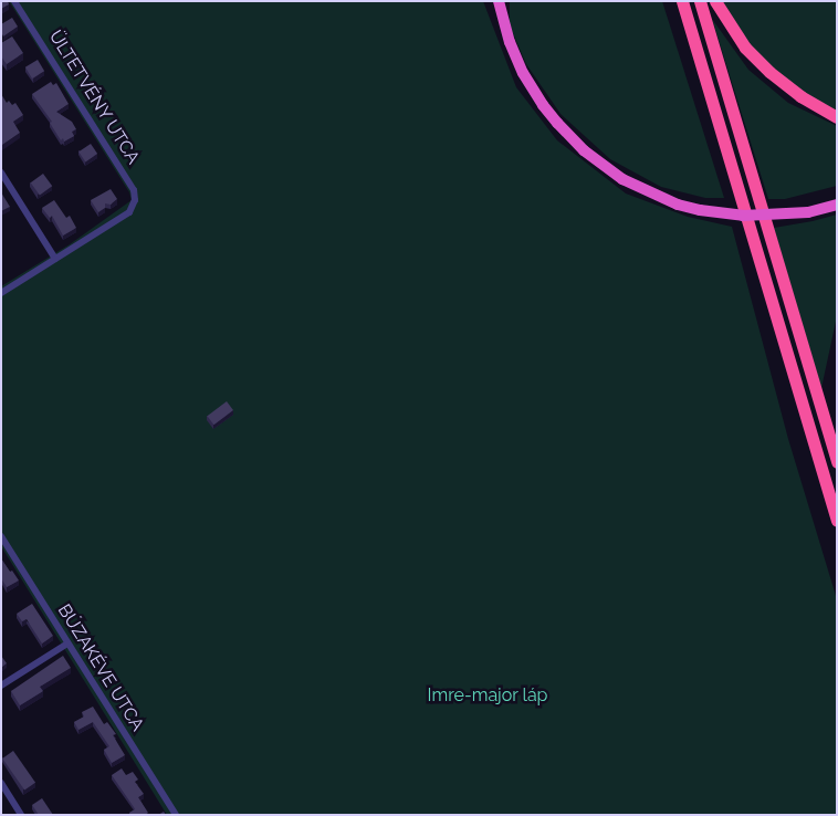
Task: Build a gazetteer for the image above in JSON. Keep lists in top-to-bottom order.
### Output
{
  "streets": {
    "street": ["ÜLTETVÉNY UTCA", "BÚZAKÉVE UTCA"]
  },
  "parks": ["Imre-major láp"]
}
